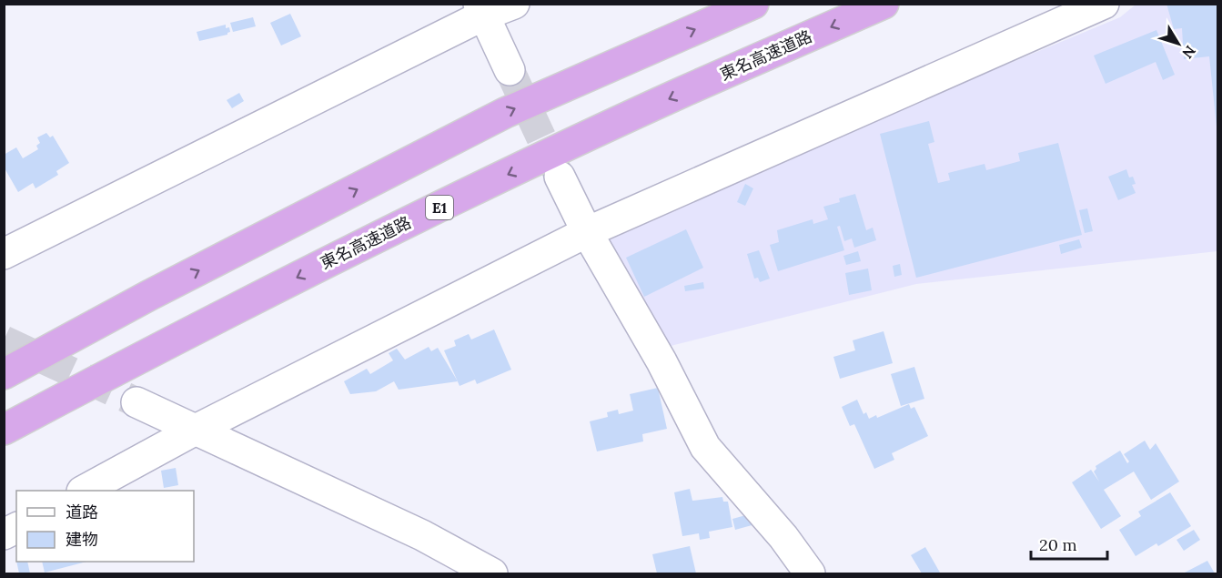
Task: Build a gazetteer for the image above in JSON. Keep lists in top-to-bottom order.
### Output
{
  "streets": {
    "highway": ["東名高速道路", "E1"]
  },
  "legend": ["道路", "建物"],
  "scale_bar": "20 m",
  "north": "bottom right"
}
